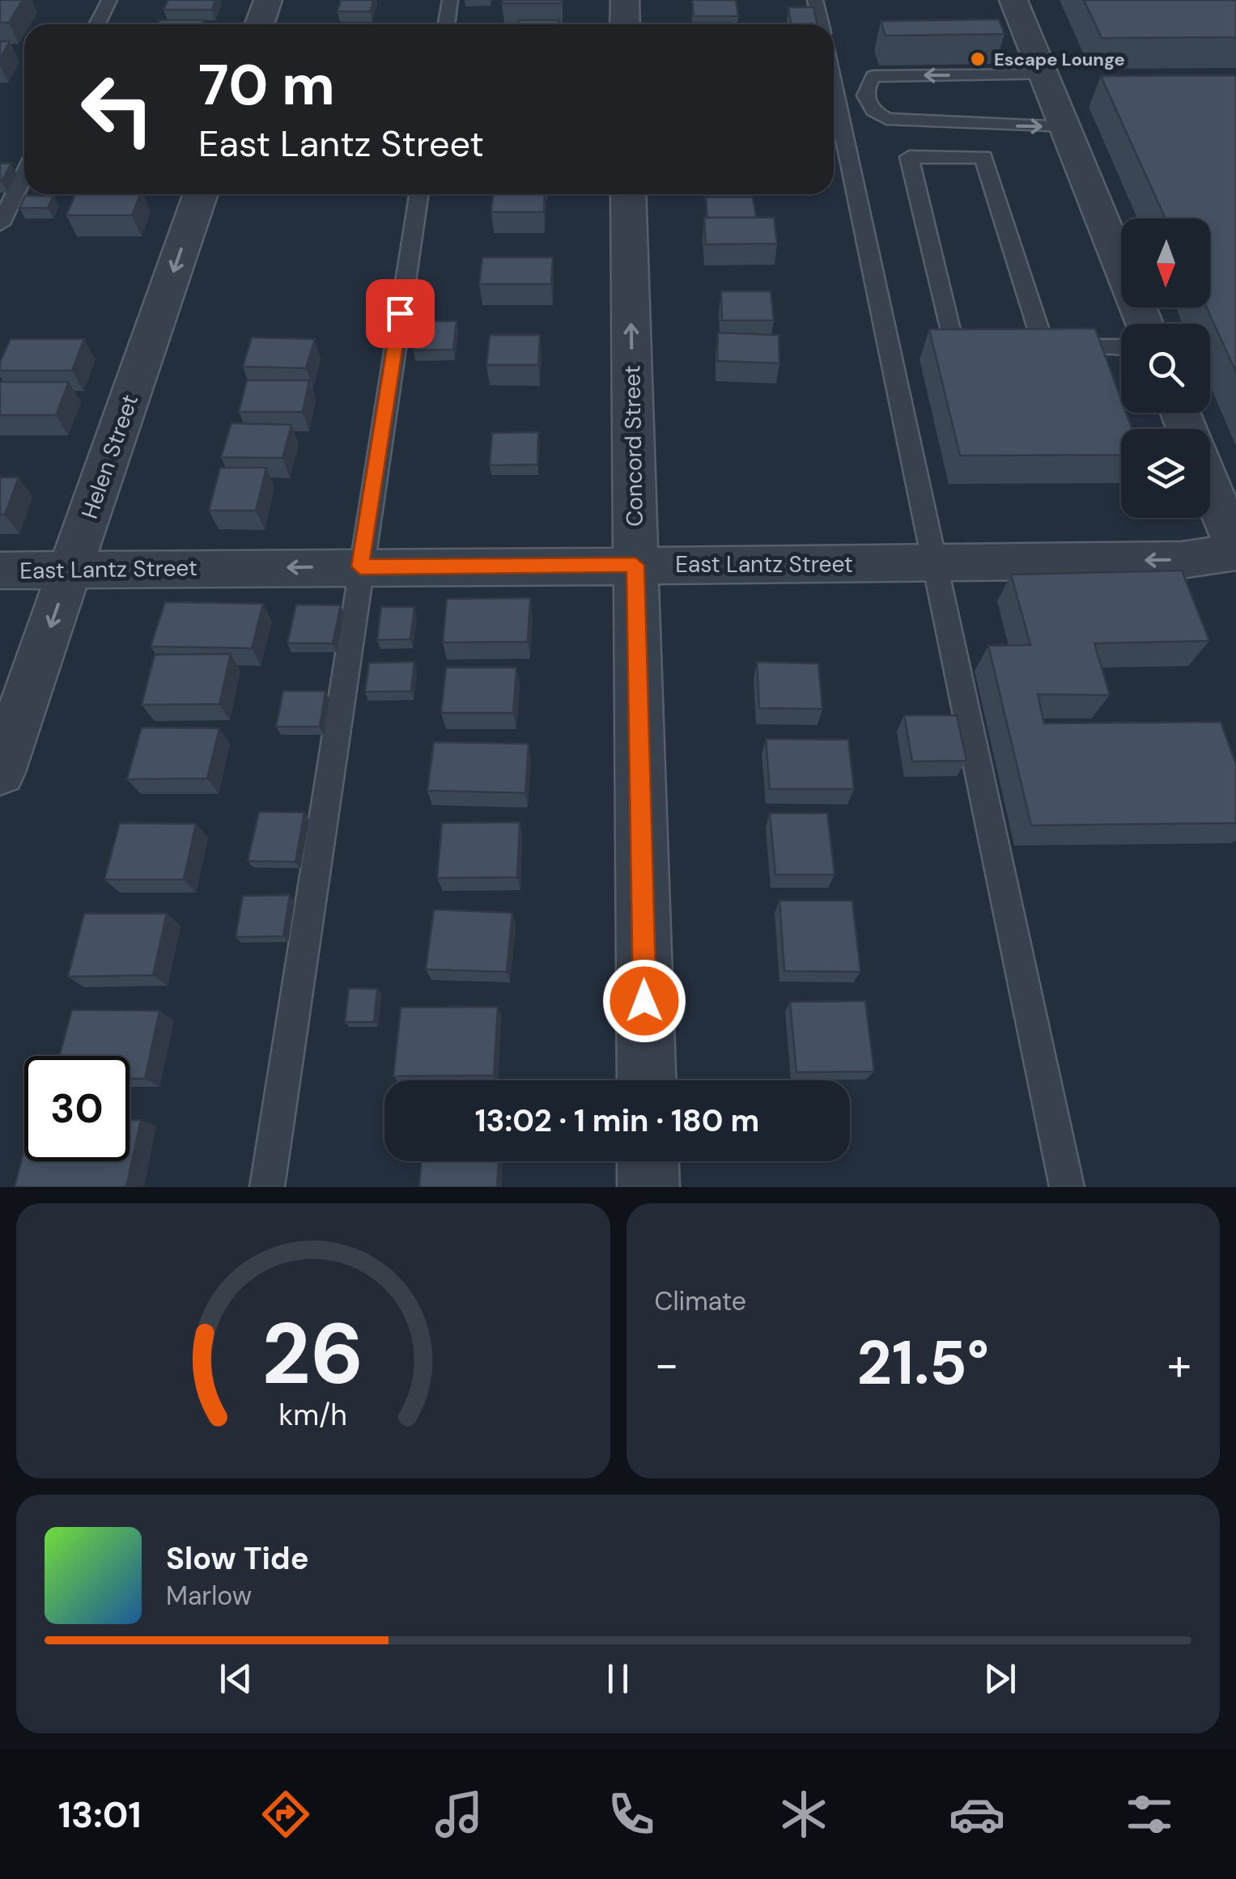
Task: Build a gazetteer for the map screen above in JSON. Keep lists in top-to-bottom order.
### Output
{
  "streets": {
    "street": ["Concord Street", "Helen Street", "East Lantz Street"]
  },
  "crossings": [
    ["Concord Street", "East Lantz Street"],
    ["Helen Street", "East Lantz Street"]
  ],
  "one_way": ["Concord Street", "Helen Street", "East Lantz Street"],
  "places": ["Escape Lounge"],
  "north": "bottom",
  "page": {
    "turn": ["70 m", "East Lantz Street"],
    "limit": "30",
    "trip": "13:02 · 1 min · 180 m",
    "tile": "Climate",
    "heat": ["−", "21.5°", "+"],
    "song": ["Slow Tide", "Marlow"],
    "tabs": "13:01",
    "gauge": ["26", "km/h"]
  }
}
